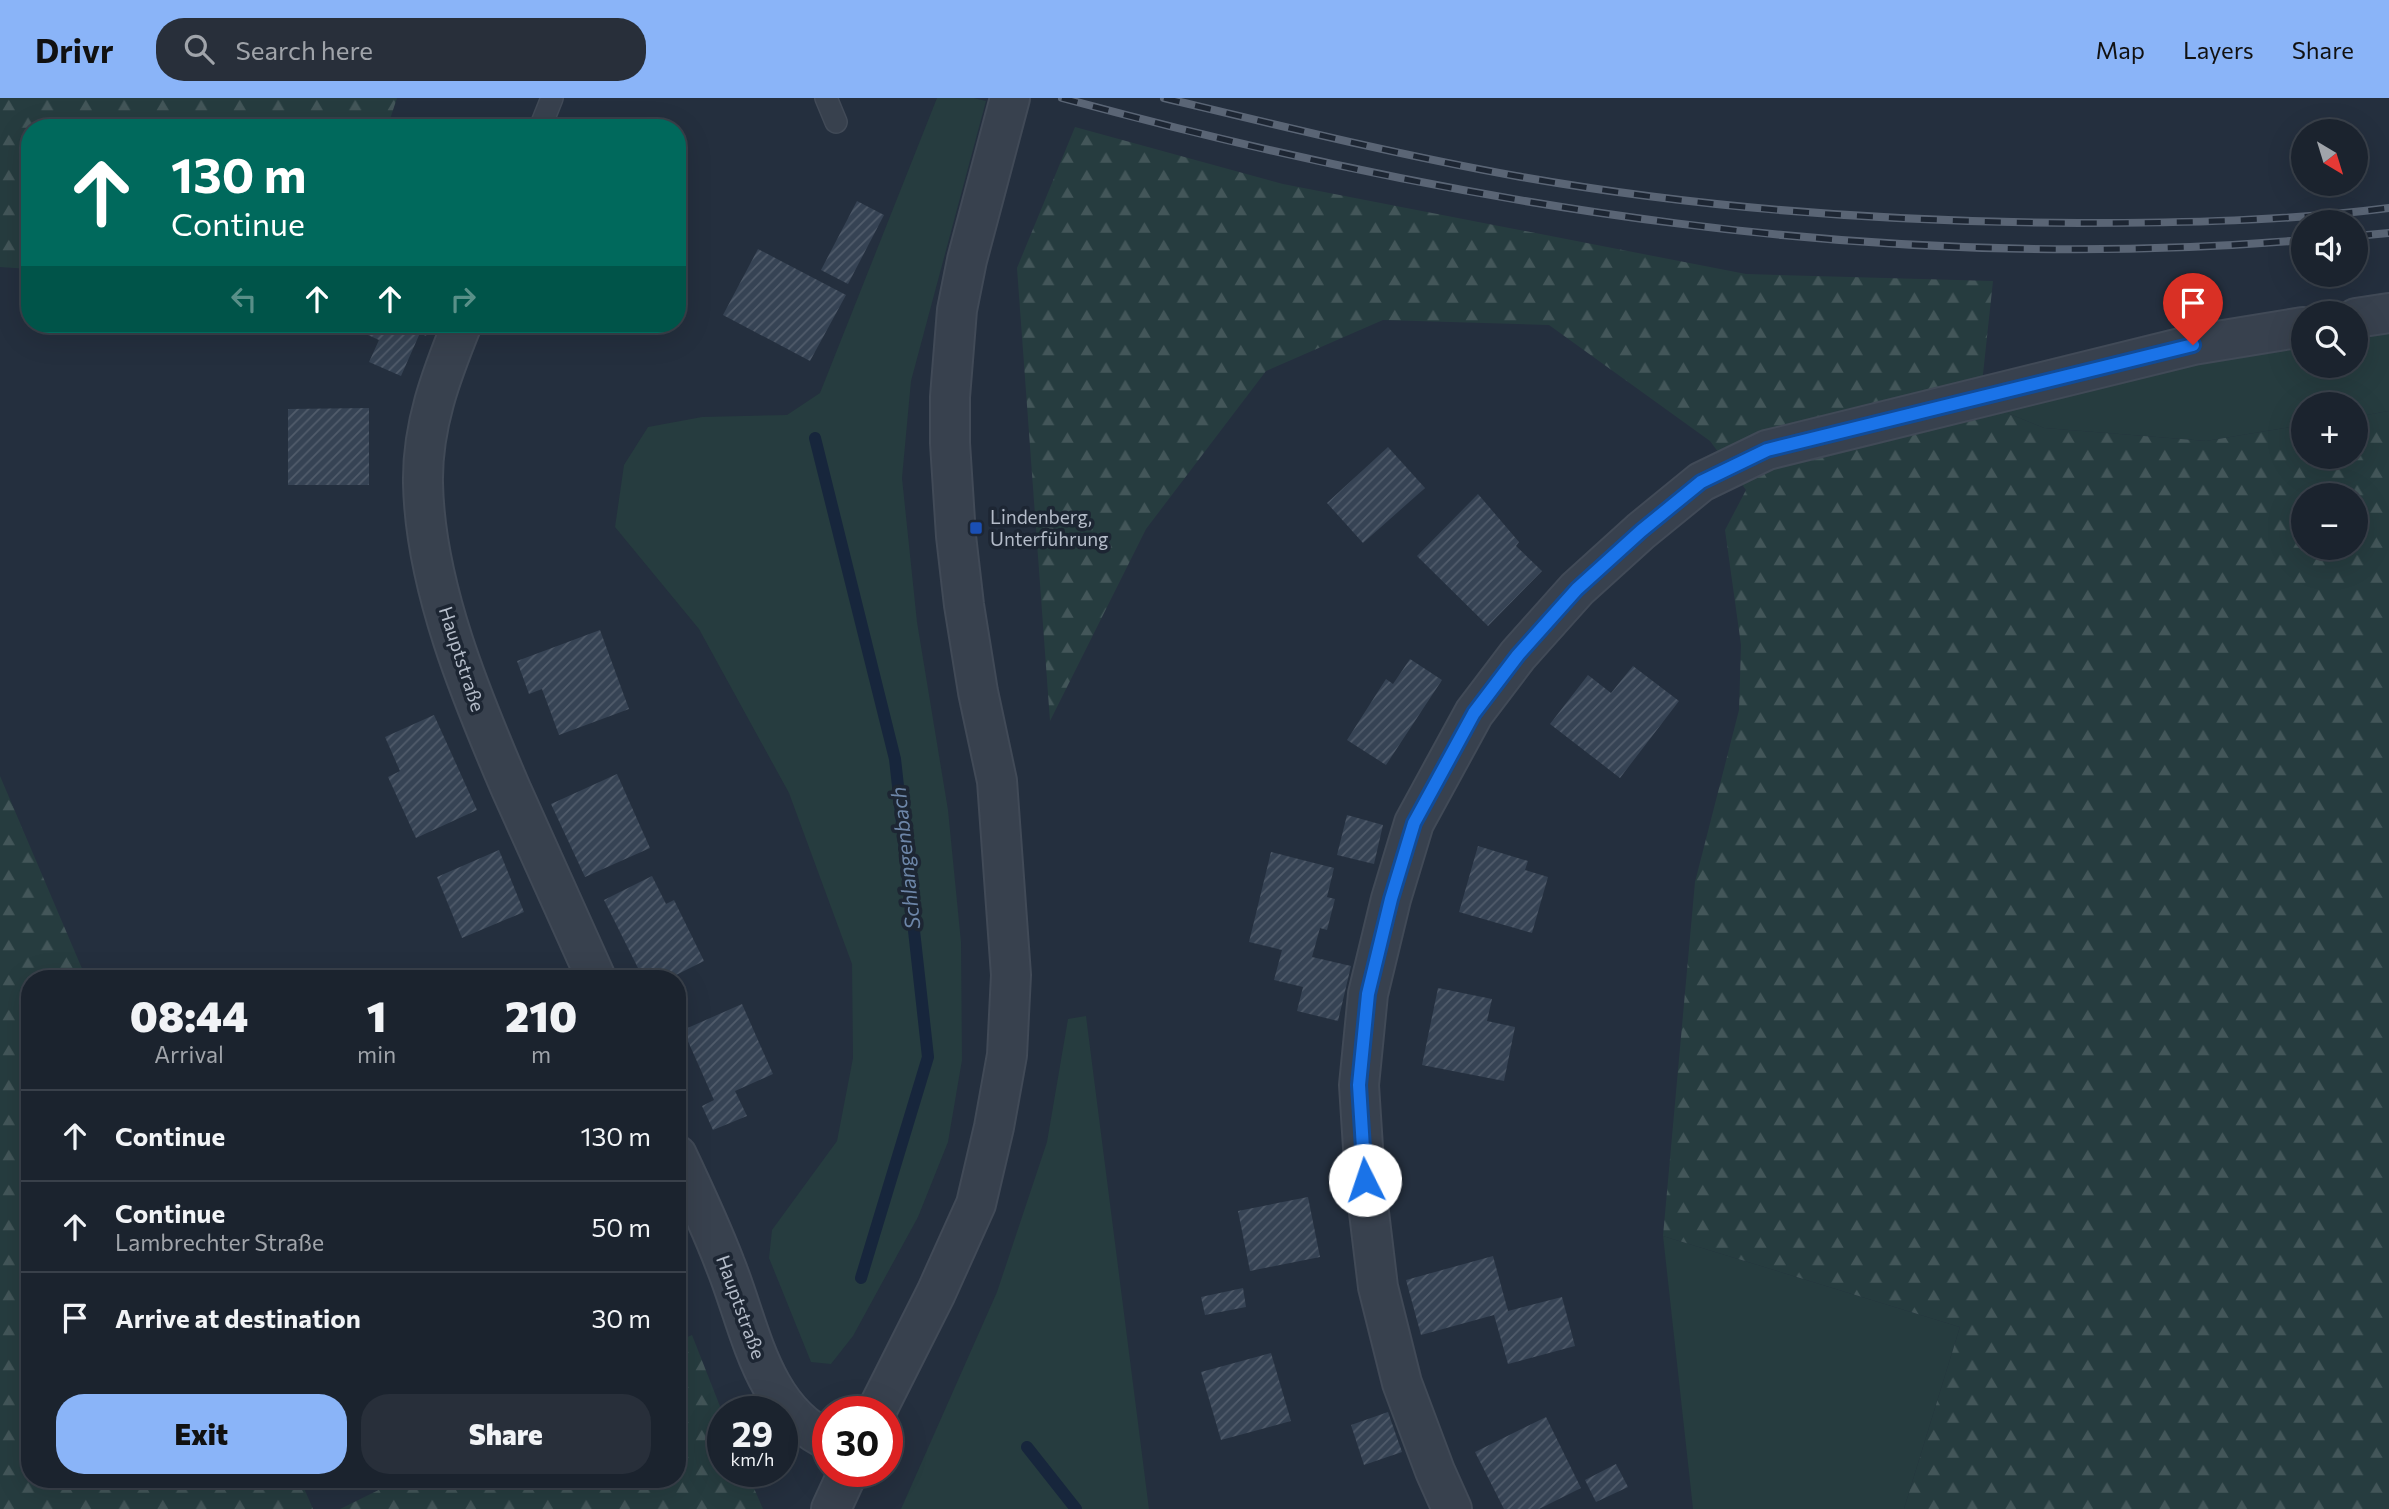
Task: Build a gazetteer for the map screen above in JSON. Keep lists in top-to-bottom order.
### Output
{
  "streets": {
    "street": ["Hauptstraße"]
  },
  "water": ["Schlangenbach"],
  "places": {
    "transit": ["Lindenberg, Unterführung"]
  },
  "north": "bottom right",
  "page": {
    "header": "Drivr",
    "search": "Search here",
    "nav": ["Map", "Layers", "Share"],
    "map_buttons": ["+", "−"],
    "turn": ["130 m", "Continue"],
    "eta": [
      "08:44",
      "Arrival",
      "1",
      "min",
      "210",
      "m"
    ],
    "list": [
      {
        "name": "Continue",
        "value": "130 m"
      },
      {
        "name": "Continue",
        "note": "Lambrechter Straße",
        "value": "50 m"
      },
      {
        "name": "Arrive at destination",
        "value": "30 m"
      }
    ],
    "buttons": ["Exit", "Share"],
    "speed": "29 km/h",
    "limit": "30"
  }
}
